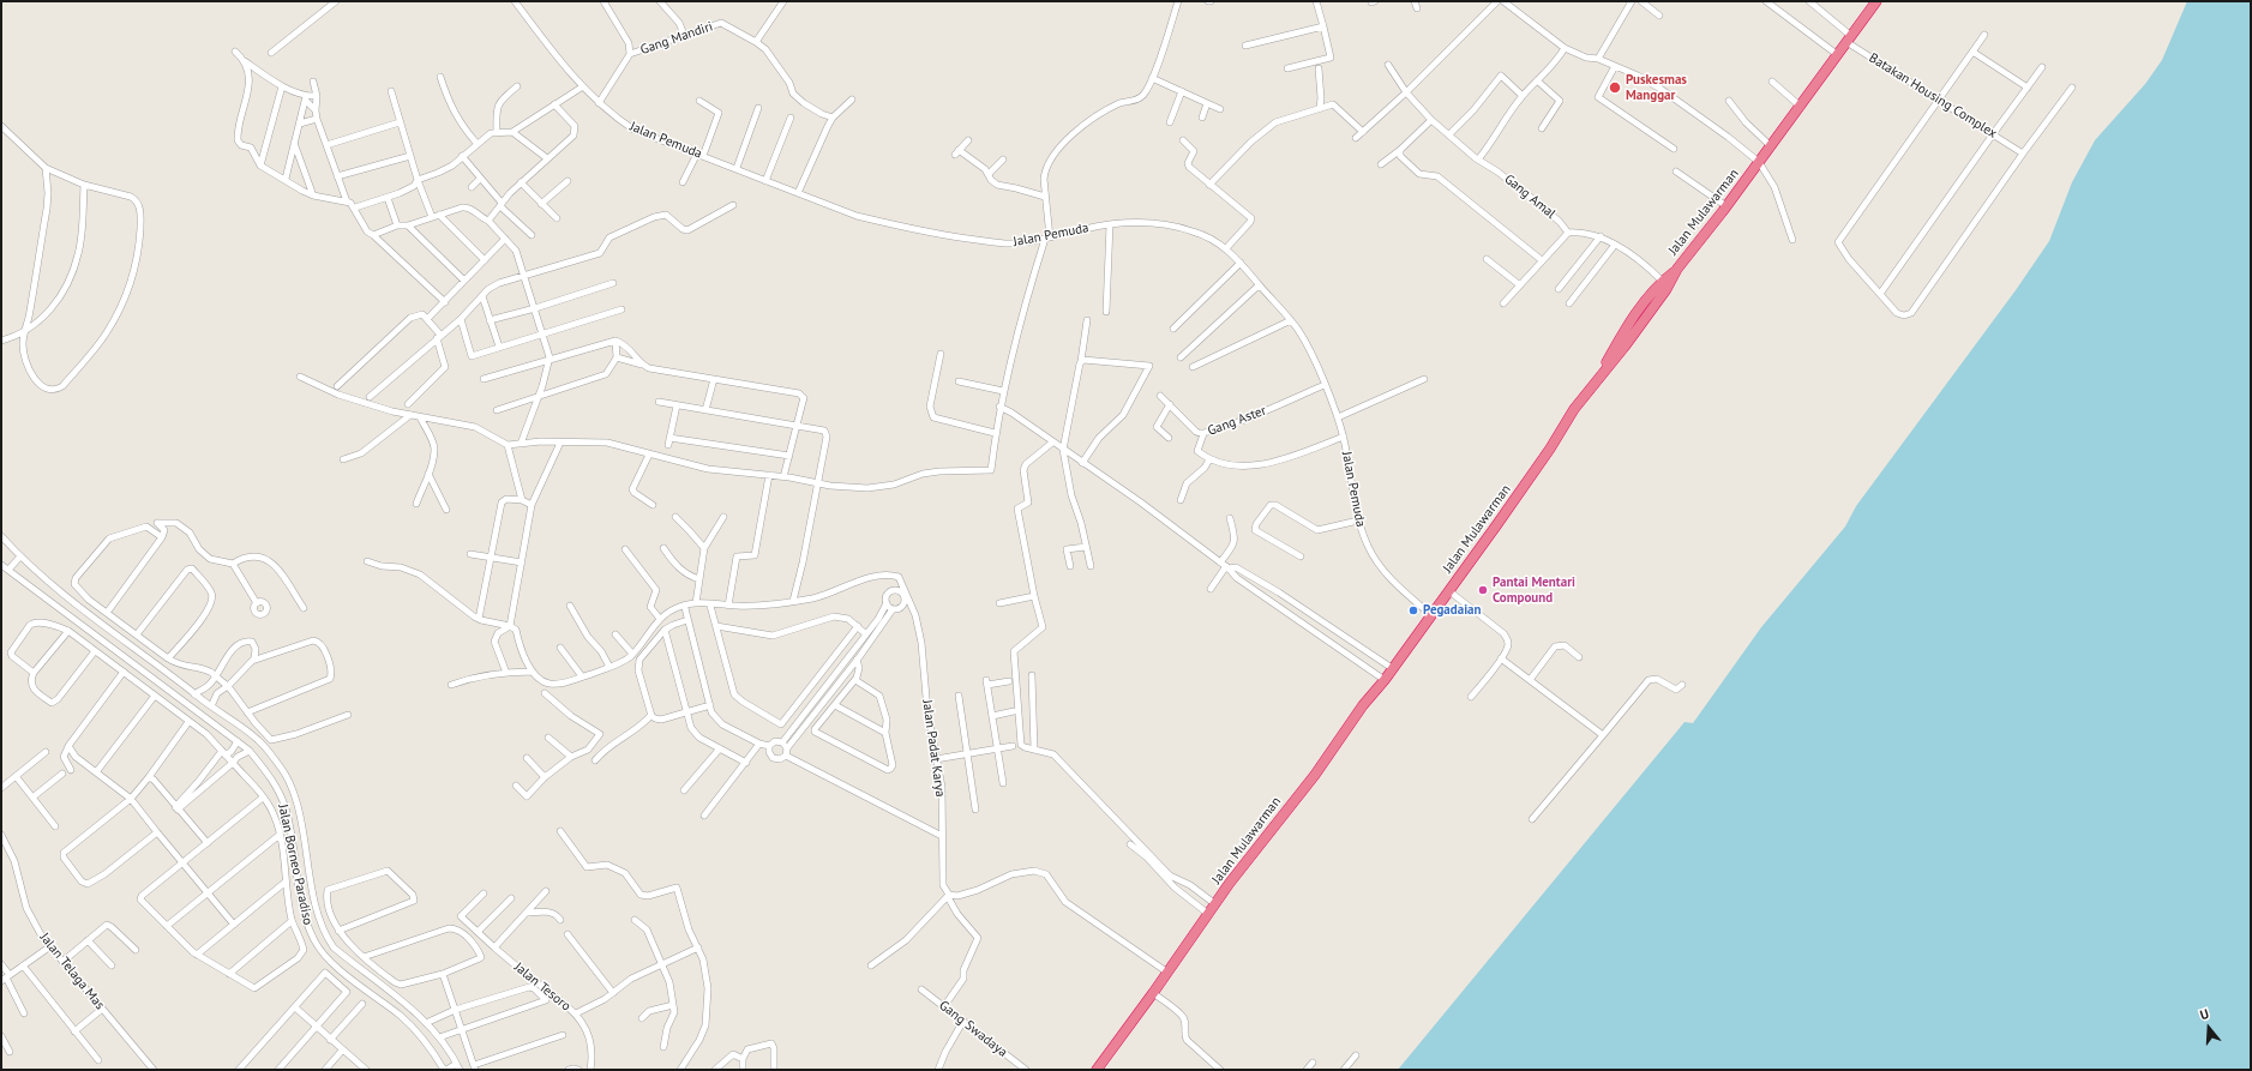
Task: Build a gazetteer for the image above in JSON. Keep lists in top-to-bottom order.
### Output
{
  "streets": {
    "highway": ["Jalan Mulawarman"],
    "street": [
      "Gang Mandiri",
      "Batakan Housing Complex",
      "Jalan Pemuda",
      "Gang Amal",
      "Gang Aster",
      "Jalan Padat Karya",
      "Jalan Borneo Paradiso",
      "Jalan Telaga Mas",
      "Jalan Tesoro",
      "Gang Swadaya"
    ]
  },
  "crossings": [
    ["Gang Mandiri", "Jalan Pemuda"],
    ["Batakan Housing Complex", "Jalan Mulawarman"],
    ["Jalan Pemuda", "Jalan Mulawarman"],
    ["Jalan Pemuda", "Gang Aster"],
    ["Jalan Padat Karya", "Gang Swadaya"]
  ],
  "places": ["Puskesmas Manggar", "Pantai Mentari Compound", "Pegadaian"],
  "north": "top"
}
